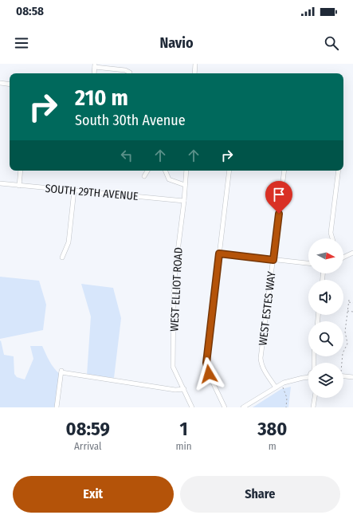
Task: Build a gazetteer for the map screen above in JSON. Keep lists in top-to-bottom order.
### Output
{
  "streets": {
    "street": ["SOUTH 29TH AVENUE", "WEST ELLIOT ROAD", "WEST ESTES WAY"]
  },
  "crossings": [
    ["SOUTH 29TH AVENUE", "WEST ELLIOT ROAD"]
  ],
  "north": "right",
  "page": {
    "status": "08:58",
    "header": "Navio",
    "turn": ["210 m", "South 30th Avenue"],
    "eta": [
      "08:59",
      "Arrival",
      "1",
      "min",
      "380",
      "m"
    ],
    "buttons": ["Exit", "Share"]
  }
}
